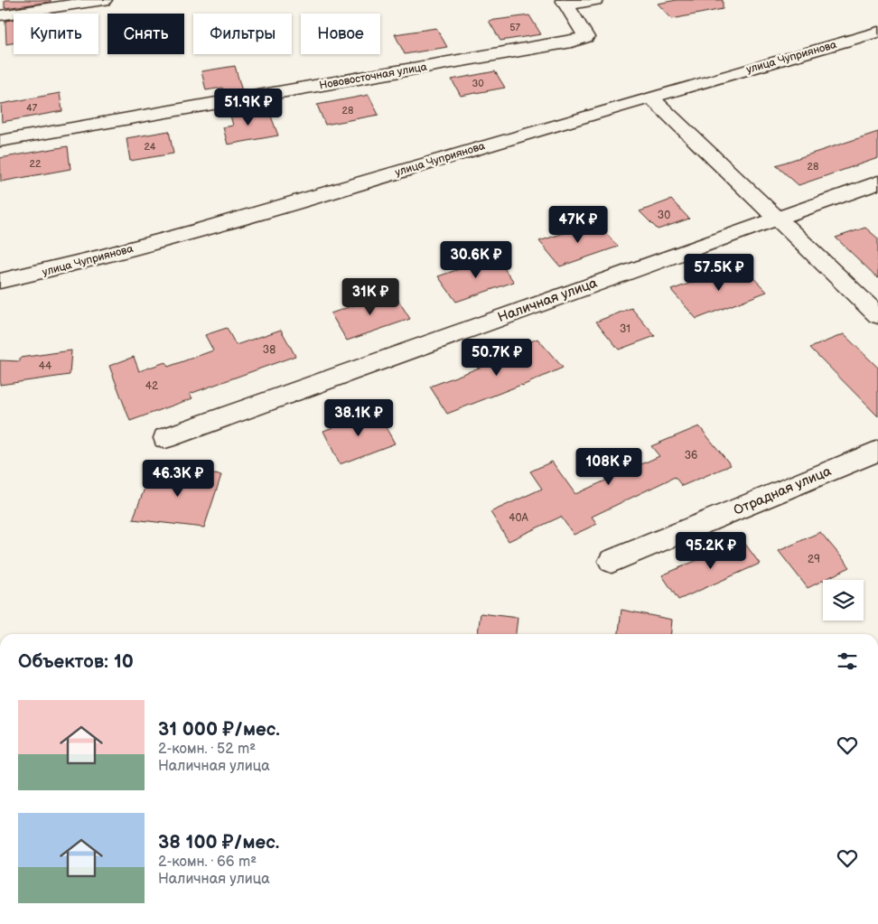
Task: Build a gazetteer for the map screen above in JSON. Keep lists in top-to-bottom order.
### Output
{
  "streets": {
    "street": [
      "улица Чуприянова",
      "Нововосточная улица",
      "Наличная улица",
      "Отрадная улица"
    ]
  },
  "house_numbers": [
    "57",
    "30",
    "47",
    "28",
    "24",
    "22",
    "28",
    "30",
    "31",
    "38",
    "44",
    "42",
    "36",
    "40А",
    "29"
  ],
  "page": {
    "chip": [
      "Купить",
      "Снять",
      "Фильтры",
      "Новое"
    ],
    "price": [
      "51.9K ₽",
      "47K ₽",
      "30.6K ₽",
      "57.5K ₽",
      "31K ₽",
      "50.7K ₽",
      "38.1K ₽",
      "108K ₽",
      "46.3K ₽",
      "95.2K ₽"
    ],
    "heading": "Объектов: 10",
    "list": [
      {
        "name": "31 000 ₽/мес.",
        "note": "2-комн. · 52 m² · Наличная улица"
      },
      {
        "name": "38 100 ₽/мес.",
        "note": "2-комн. · 66 m² · Наличная улица"
      }
    ]
  }
}
